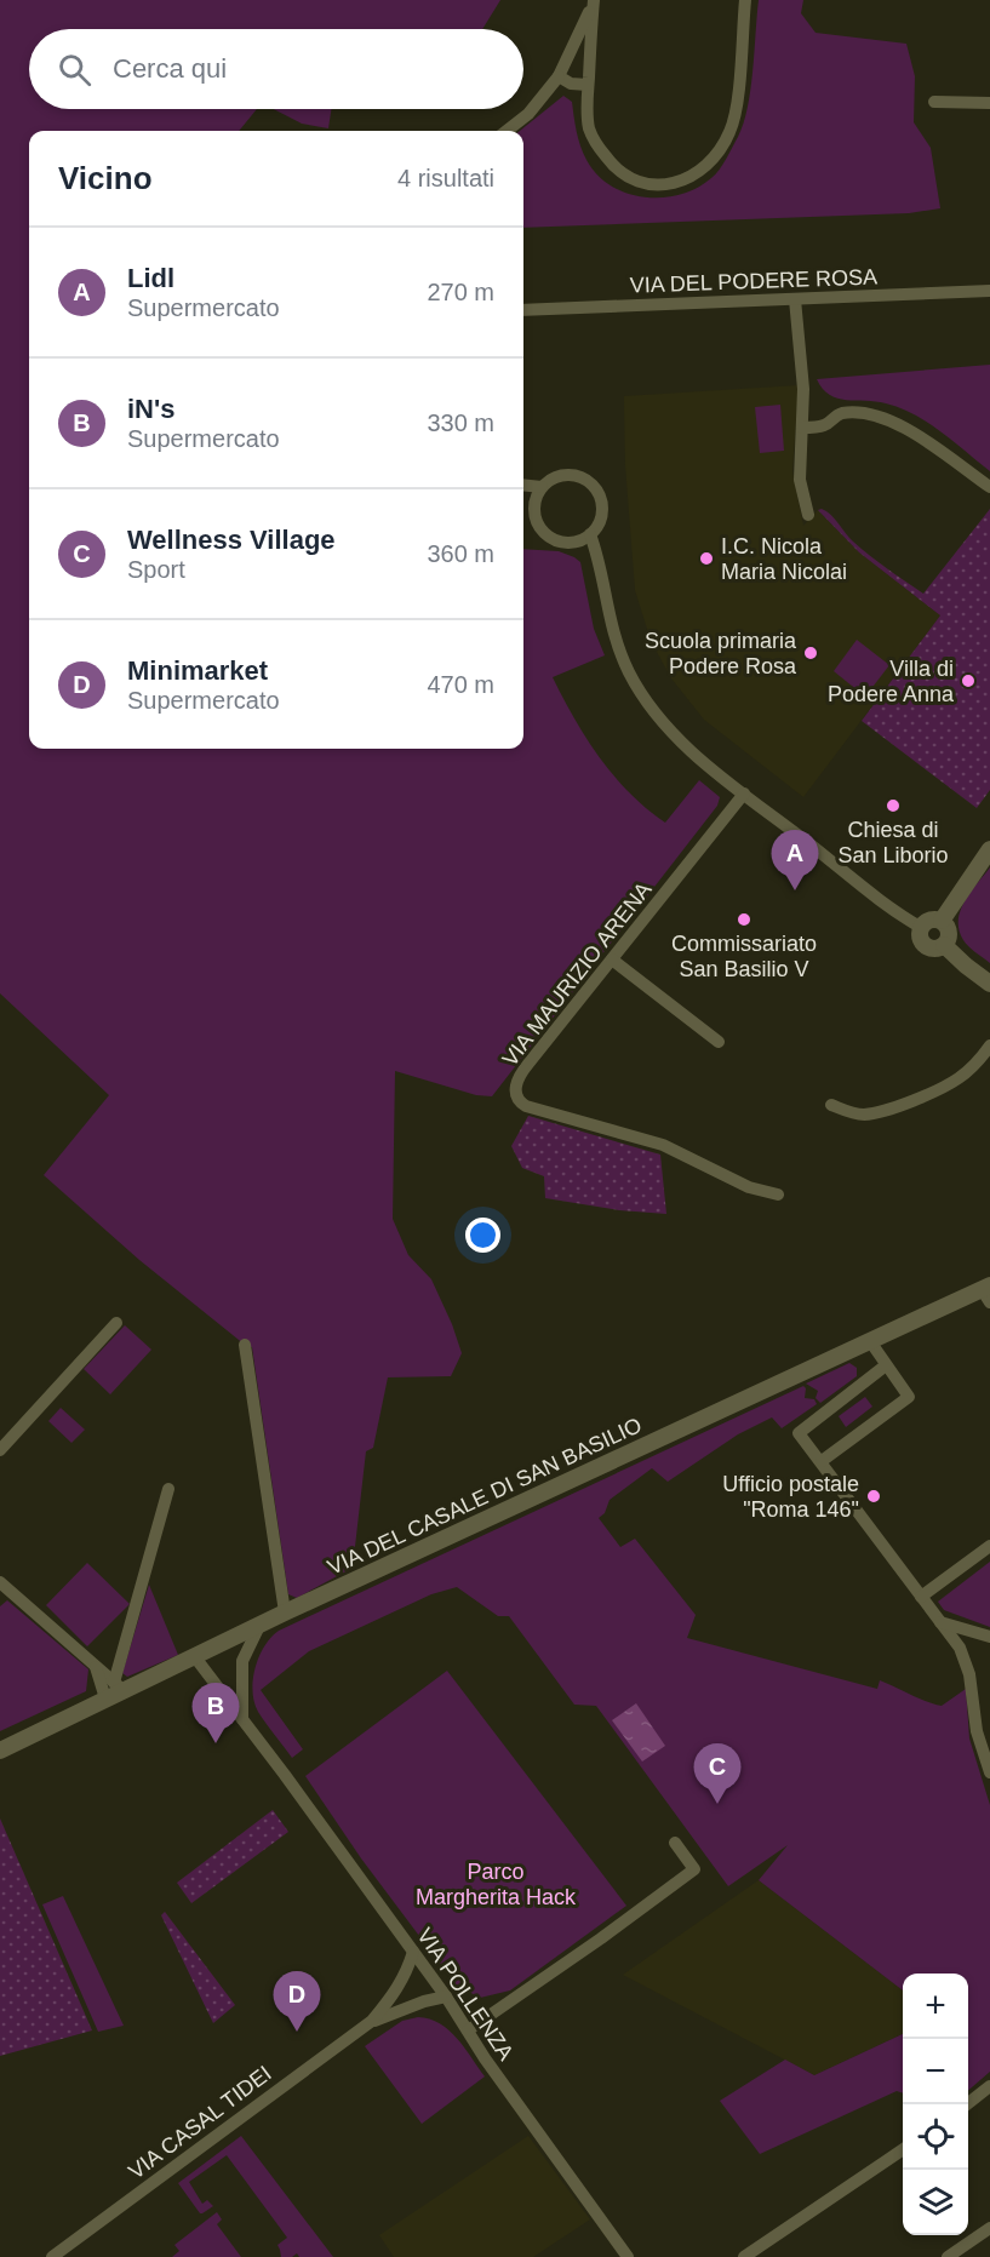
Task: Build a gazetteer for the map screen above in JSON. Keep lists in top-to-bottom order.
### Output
{
  "streets": {
    "street": [
      "VIA DEL PODERE ROSA",
      "VIA MAURIZIO ARENA",
      "VIA DEL CASALE DI SAN BASILIO",
      "VIA POLLENZA",
      "VIA CASAL TIDEI"
    ]
  },
  "crossings": [
    ["VIA DEL CASALE DI SAN BASILIO", "VIA POLLENZA"],
    ["VIA POLLENZA", "VIA CASAL TIDEI"]
  ],
  "parks": ["Parco Margherita Hack"],
  "places": [
    "I.C. Nicola Maria Nicolai",
    "Scuola primaria Podere Rosa",
    "Villa di Podere Anna",
    "Chiesa di San Liborio",
    "Commissariato San Basilio V",
    "Ufficio postale \"Roma 146\""
  ],
  "page": {
    "search": "Cerca qui",
    "heading": ["Vicino", "4 risultati"],
    "list": [
      {
        "mark": "A",
        "name": "Lidl",
        "note": "Supermercato",
        "value": "270 m"
      },
      {
        "mark": "B",
        "name": "iN's",
        "note": "Supermercato",
        "value": "330 m"
      },
      {
        "mark": "C",
        "name": "Wellness Village",
        "note": "Sport",
        "value": "360 m"
      },
      {
        "mark": "D",
        "name": "Minimarket",
        "note": "Supermercato",
        "value": "470 m"
      }
    ],
    "pins": [
      "A",
      "B",
      "C",
      "D"
    ],
    "map_buttons": ["+", "−"]
  }
}
